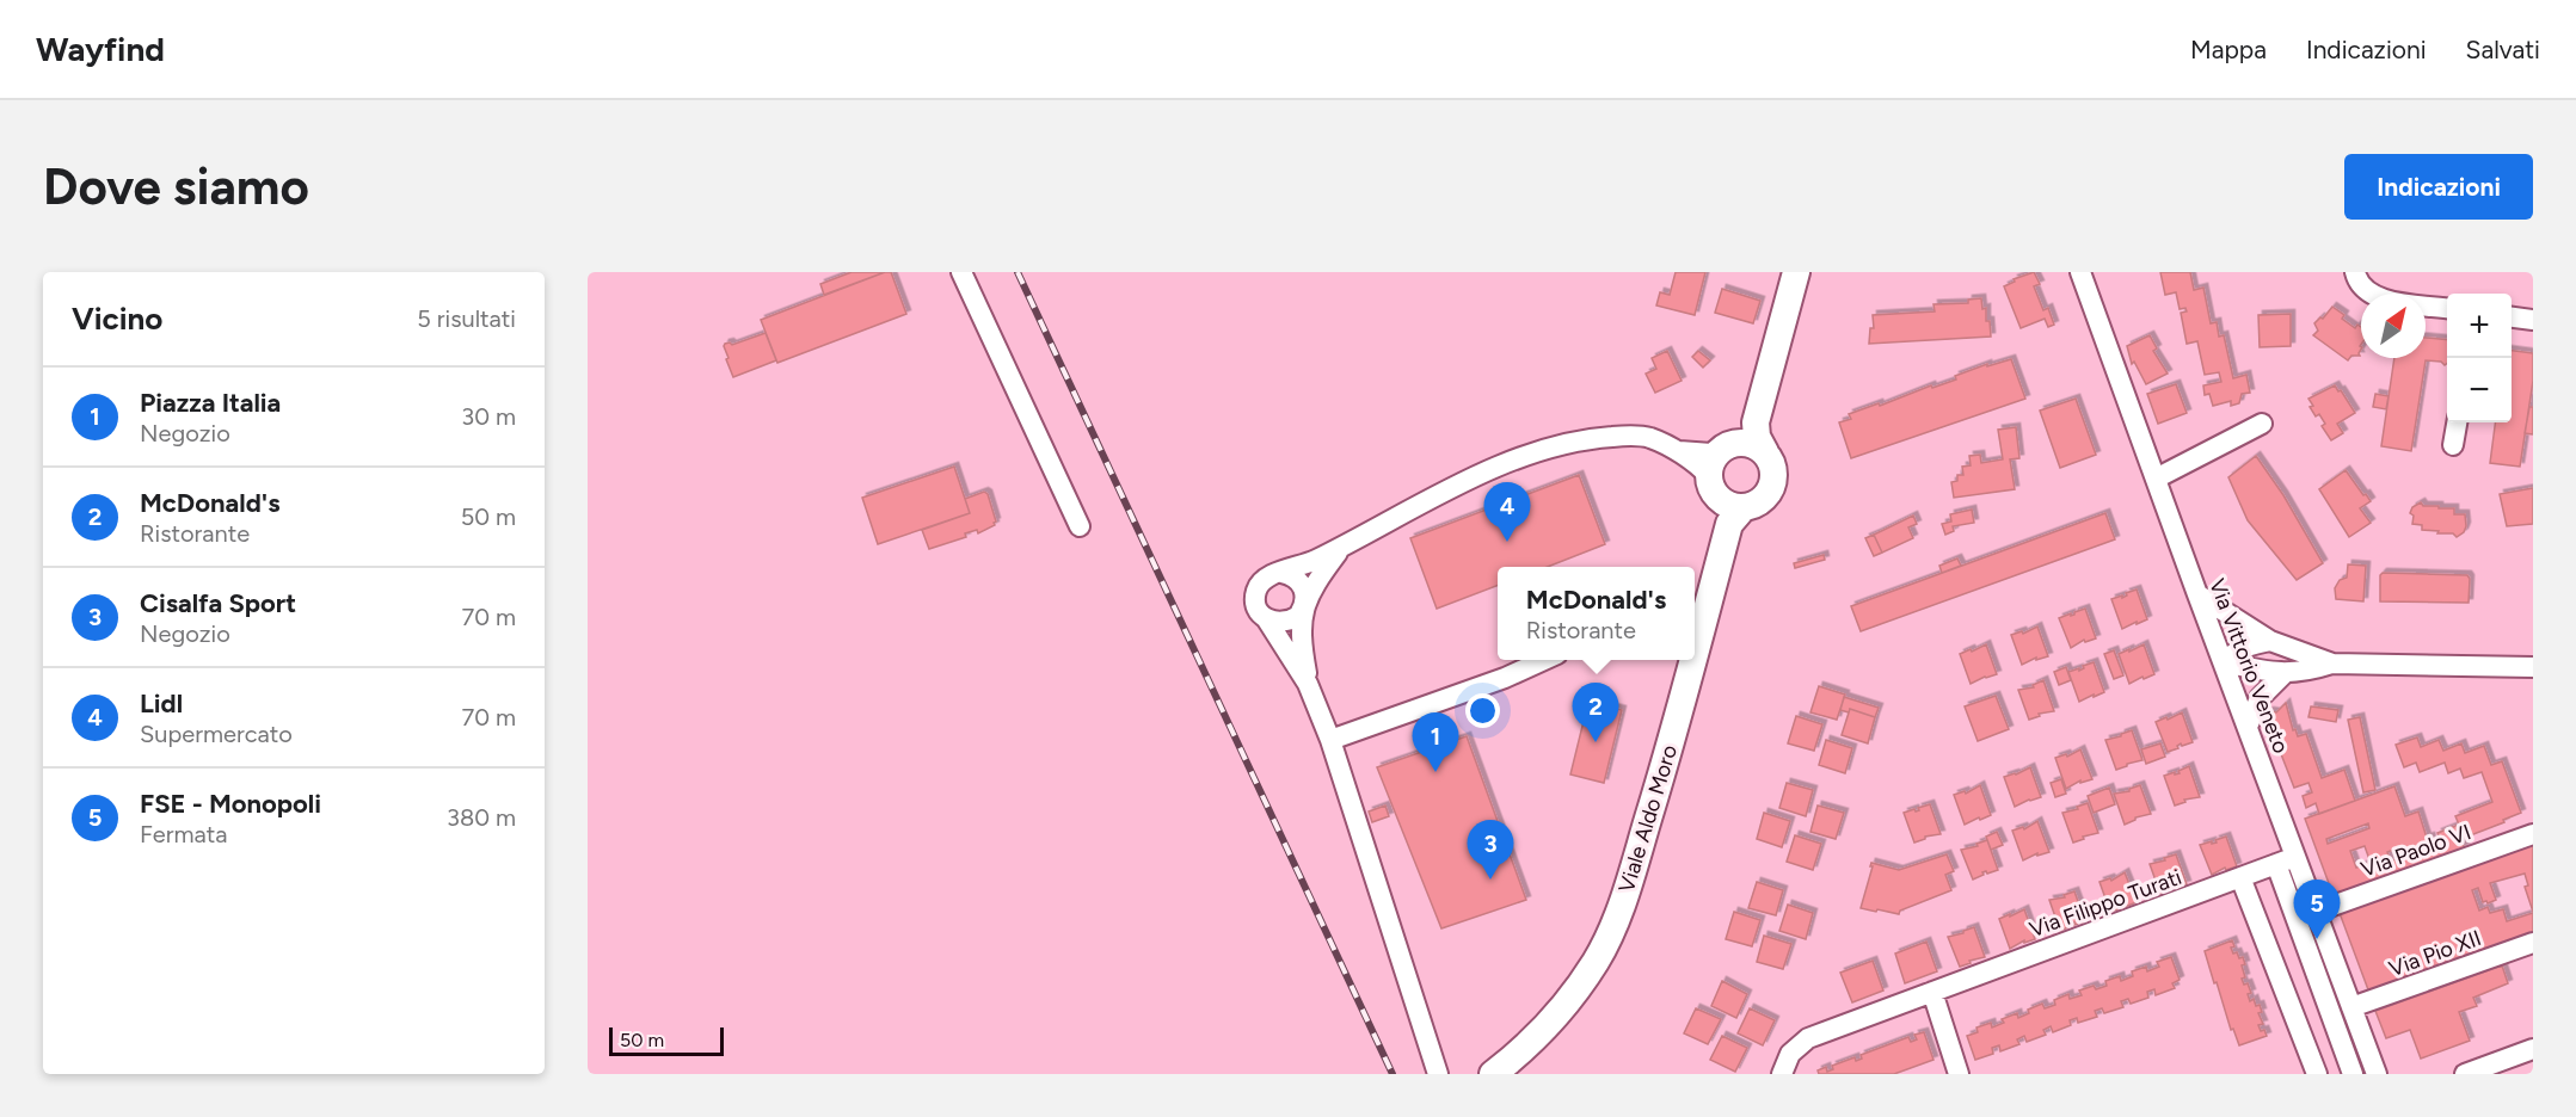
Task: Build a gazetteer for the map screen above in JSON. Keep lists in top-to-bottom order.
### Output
{
  "streets": {
    "main road": ["Viale Aldo Moro"],
    "street": [
      "Via Vittorio Veneto",
      "Via Paolo VI",
      "Via Filippo Turati",
      "Via Pio XII"
    ]
  },
  "crossings": [
    ["Via Vittorio Veneto", "Via Paolo VI"],
    ["Via Vittorio Veneto", "Via Filippo Turati"],
    ["Via Vittorio Veneto", "Via Pio XII"]
  ],
  "scale_bar": "50 m",
  "north": "top right",
  "page": {
    "header": "Wayfind",
    "nav": ["Mappa", "Indicazioni", "Salvati"],
    "buttons": "Indicazioni",
    "title": "Dove siamo",
    "heading": ["Vicino", "5 risultati"],
    "map_buttons": ["+", "−"],
    "list": [
      {
        "mark": "1",
        "name": "Piazza Italia",
        "note": "Negozio",
        "value": "30 m"
      },
      {
        "mark": "2",
        "name": "McDonald's",
        "note": "Ristorante",
        "value": "50 m"
      },
      {
        "mark": "3",
        "name": "Cisalfa Sport",
        "note": "Negozio",
        "value": "70 m"
      },
      {
        "mark": "4",
        "name": "Lidl",
        "note": "Supermercato",
        "value": "70 m"
      },
      {
        "mark": "5",
        "name": "FSE - Monopoli",
        "note": "Fermata",
        "value": "380 m"
      }
    ],
    "pins": [
      "4",
      "2",
      "1",
      "3",
      "5"
    ],
    "popup": ["McDonald's", "Ristorante"],
    "scale": "50 m"
  }
}
